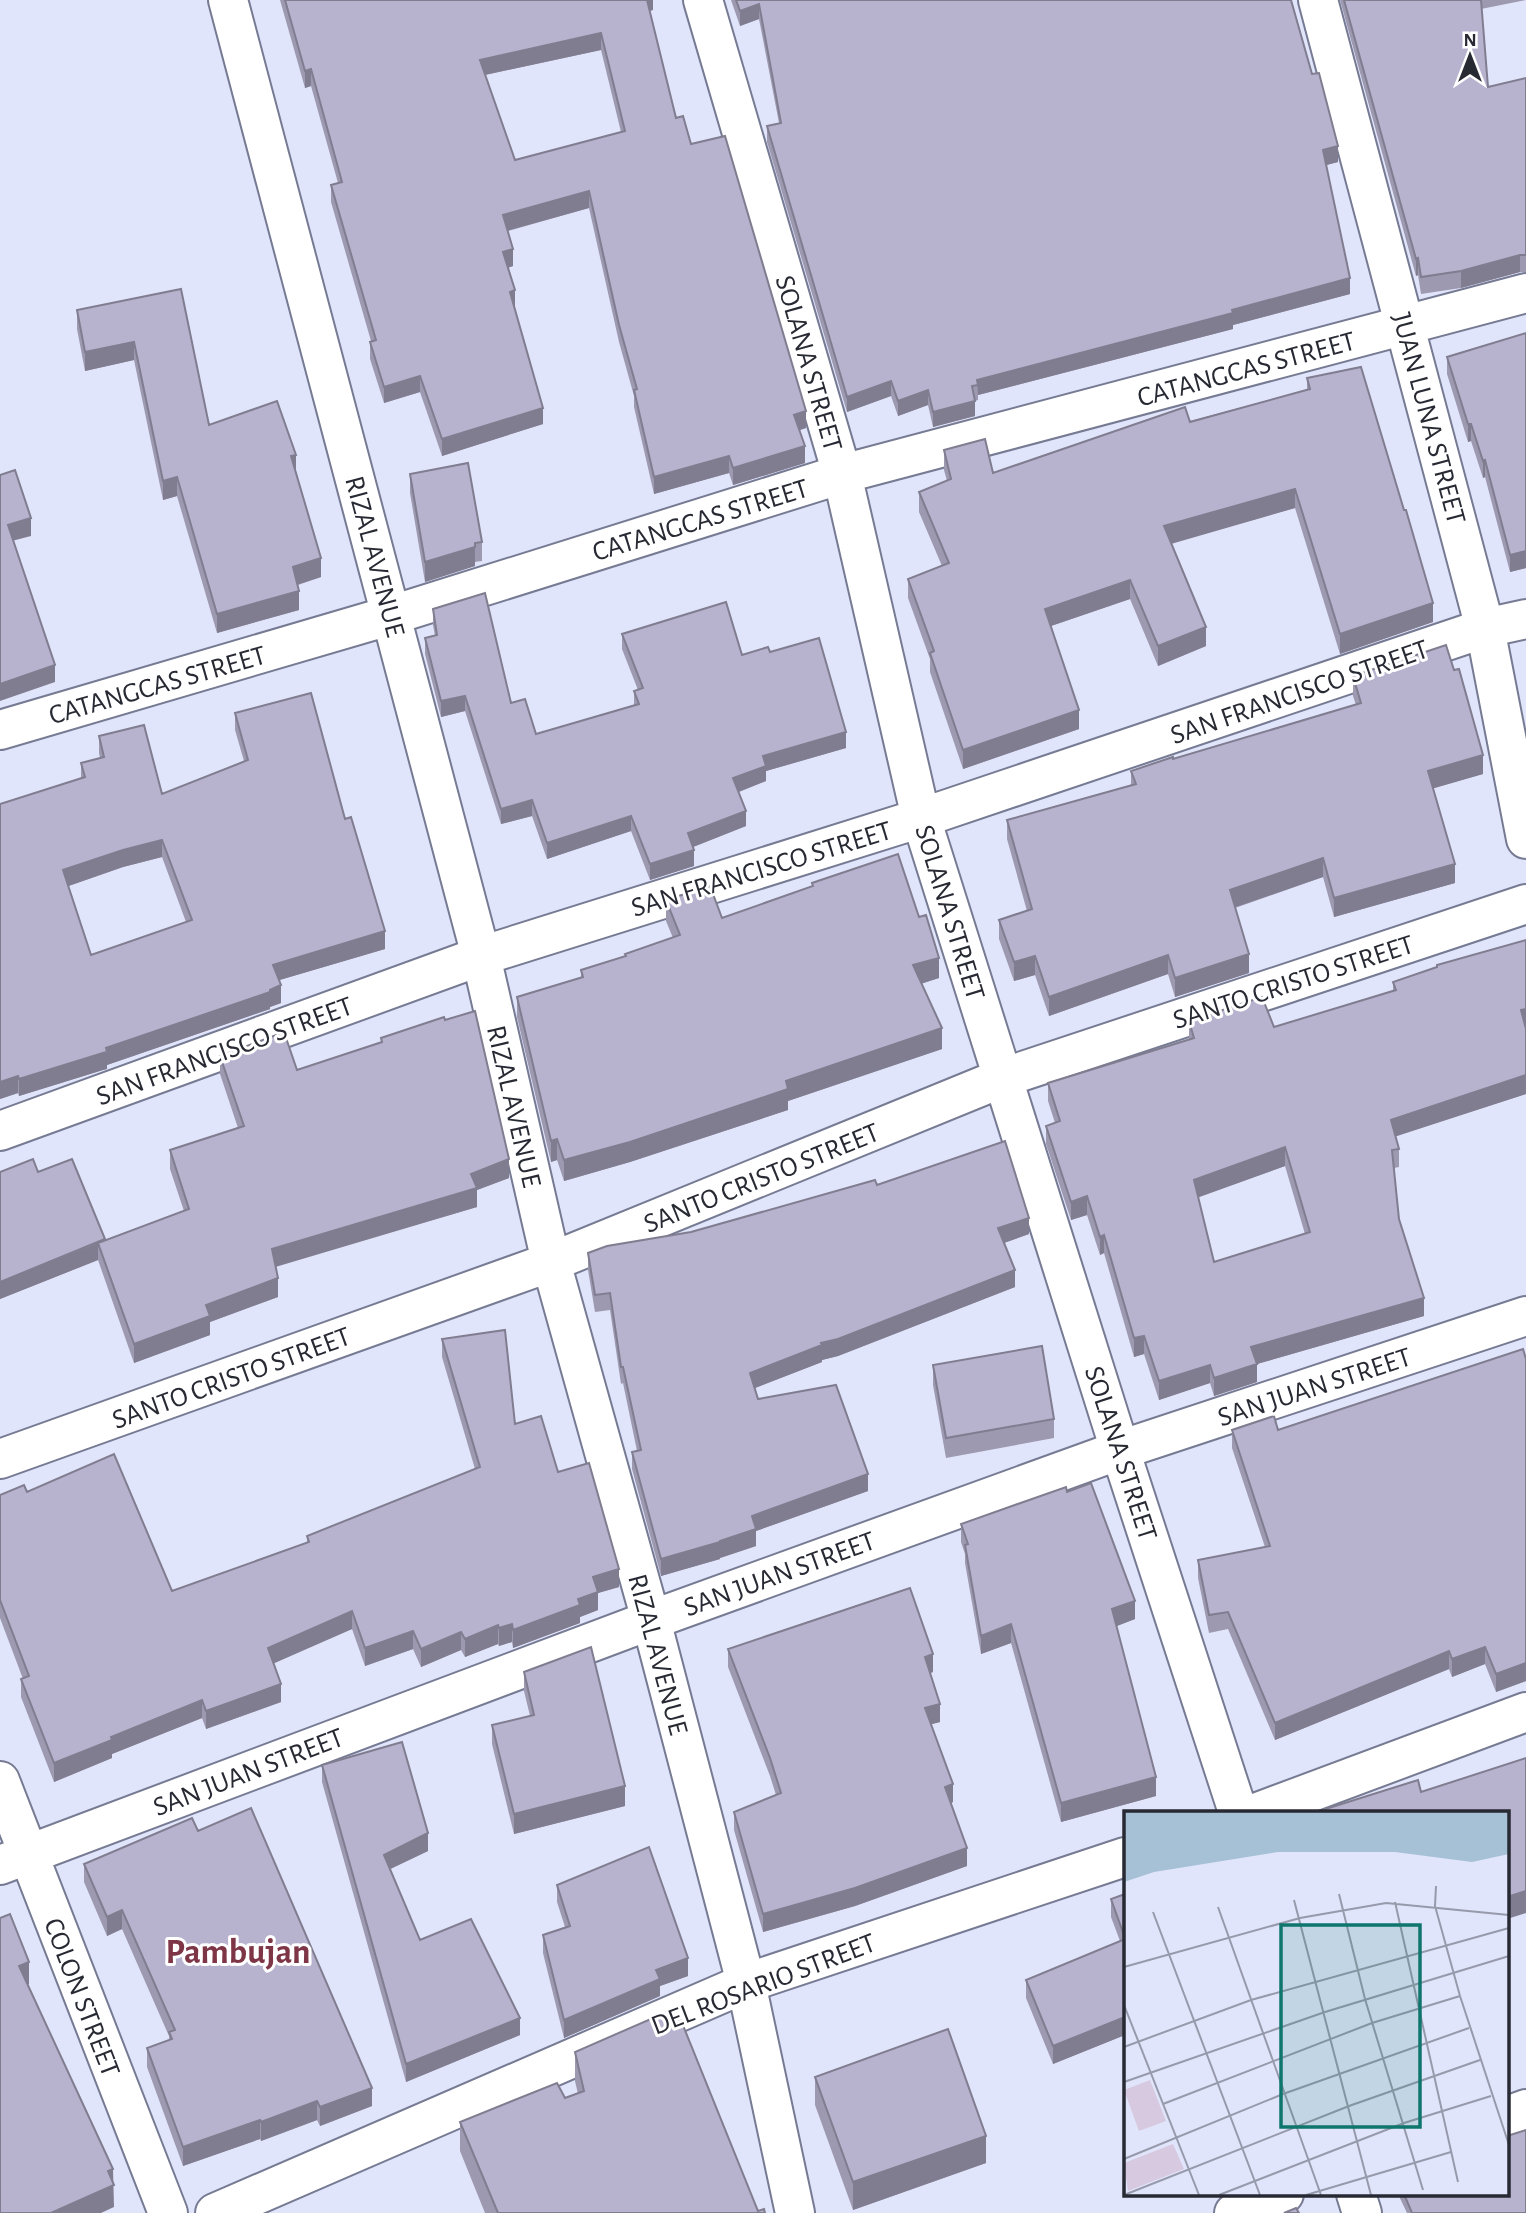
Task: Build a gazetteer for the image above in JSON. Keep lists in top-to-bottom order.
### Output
{
  "streets": {
    "street": [
      "SOLANA STREET",
      "CATANGCAS STREET",
      "JUAN LUNA STREET",
      "RIZAL AVENUE",
      "SAN FRANCISCO STREET",
      "SANTO CRISTO STREET",
      "SAN JUAN STREET",
      "DEL ROSARIO STREET",
      "COLON STREET"
    ]
  },
  "crossings": [
    ["SOLANA STREET", "CATANGCAS STREET"],
    ["SOLANA STREET", "SAN FRANCISCO STREET"],
    ["SOLANA STREET", "SANTO CRISTO STREET"],
    ["SOLANA STREET", "SAN JUAN STREET"],
    ["CATANGCAS STREET", "JUAN LUNA STREET"],
    ["CATANGCAS STREET", "RIZAL AVENUE"],
    ["JUAN LUNA STREET", "SAN FRANCISCO STREET"],
    ["RIZAL AVENUE", "SAN FRANCISCO STREET"],
    ["RIZAL AVENUE", "SANTO CRISTO STREET"],
    ["RIZAL AVENUE", "SAN JUAN STREET"],
    ["RIZAL AVENUE", "DEL ROSARIO STREET"],
    ["SAN JUAN STREET", "COLON STREET"]
  ],
  "districts": ["Pambujan"],
  "north": "top"
}
